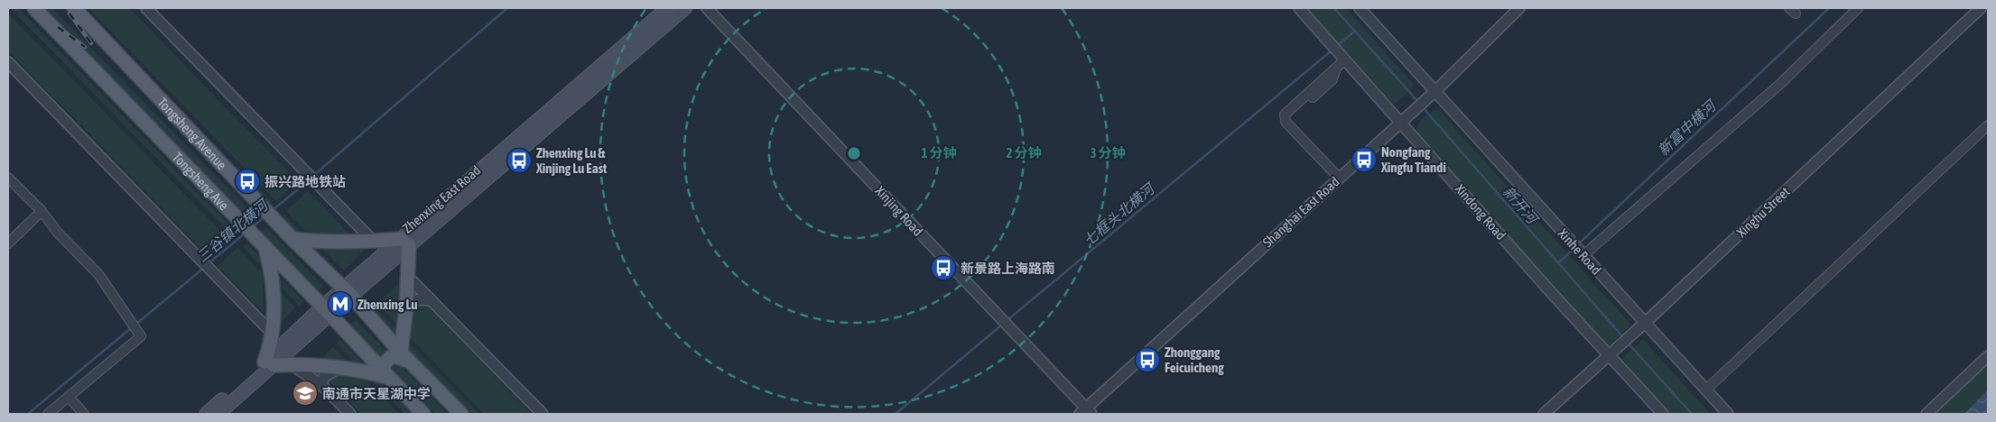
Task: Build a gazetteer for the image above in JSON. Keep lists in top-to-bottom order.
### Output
{
  "streets": {
    "main road": ["Tongsheng Avenue", "Tongsheng Ave", "Zhenxing East Road"],
    "street": [
      "Xinjing Road",
      "Shanghai East Road",
      "Xindong Road",
      "Xinghu Street",
      "Xinhe Road"
    ]
  },
  "crossings": [
    ["Tongsheng Avenue", "Zhenxing East Road"],
    ["Tongsheng Ave", "Zhenxing East Road"],
    ["Xinjing Road", "Shanghai East Road"],
    ["Shanghai East Road", "Xindong Road"],
    ["Shanghai East Road", "Xinhe Road"],
    ["Xindong Road", "Xinghu Street"],
    ["Xinghu Street", "Xinhe Road"]
  ],
  "water": [
    "新富中横河",
    "新开河",
    "七框头北横河",
    "三谷镇北横河"
  ],
  "places": {
    "bus stop": [
      "Nongfang Xingfu Tiandi",
      "Zhenxing Lu & Xinjing Lu East",
      "振兴路地铁站",
      "新景路上海路南",
      "Zhonggang Feicuicheng"
    ],
    "metro station": ["Zhenxing Lu"],
    "school or university": ["南通市天星湖中学"]
  },
  "rings": ["1 分钟", "2 分钟", "3 分钟"]
}
